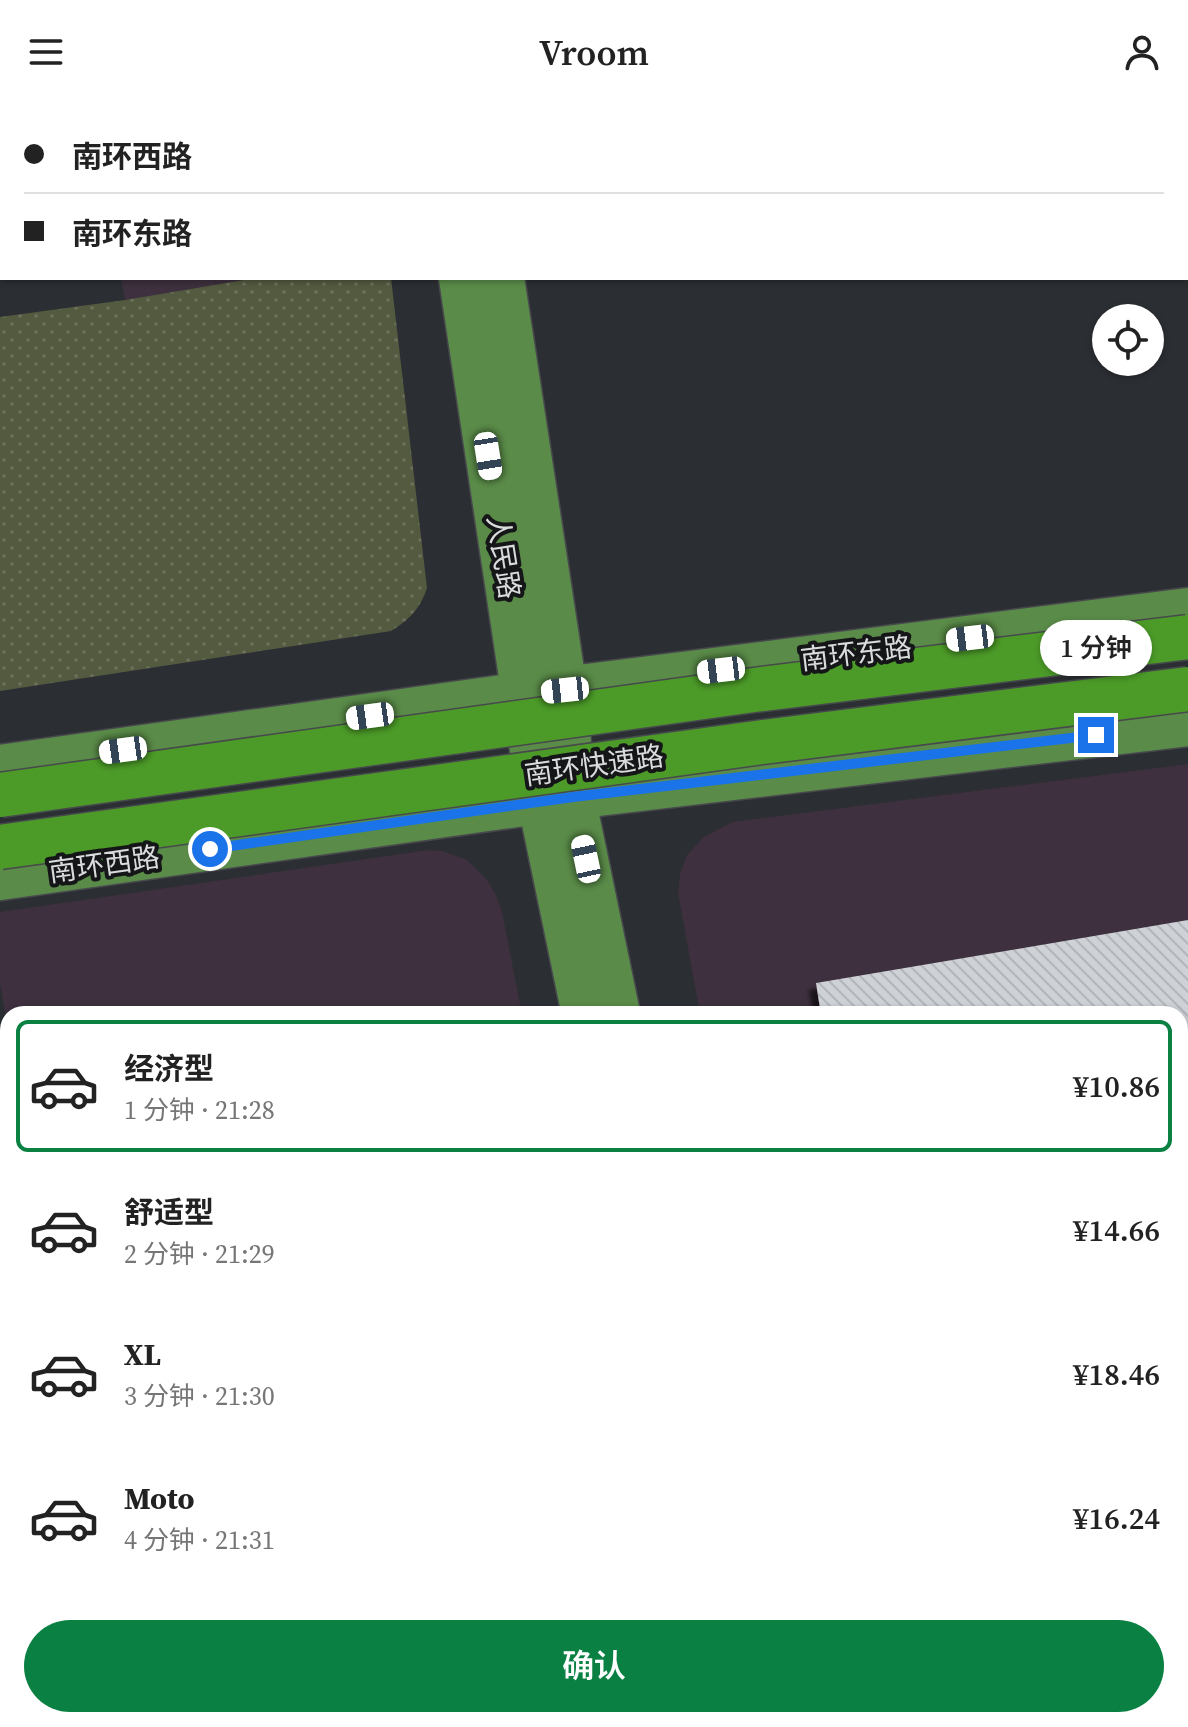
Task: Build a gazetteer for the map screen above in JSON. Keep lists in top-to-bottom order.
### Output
{
  "streets": {
    "highway": ["南环快速路"],
    "main road": ["人民路", "南环东路", "南环西路"]
  },
  "crossings": [
    ["人民路", "南环东路"]
  ],
  "page": {
    "header": "Vroom",
    "banner": ["南环西路", "南环东路"],
    "bubble": "1 分钟",
    "list": [
      {
        "name": "经济型",
        "note": "1 分钟 · 21:28",
        "value": "¥10.86"
      },
      {
        "name": "舒适型",
        "note": "2 分钟 · 21:29",
        "value": "¥14.66"
      },
      {
        "name": "XL",
        "note": "3 分钟 · 21:30",
        "value": "¥18.46"
      },
      {
        "name": "Moto",
        "note": "4 分钟 · 21:31",
        "value": "¥16.24"
      }
    ],
    "buttons": "确认"
  }
}
